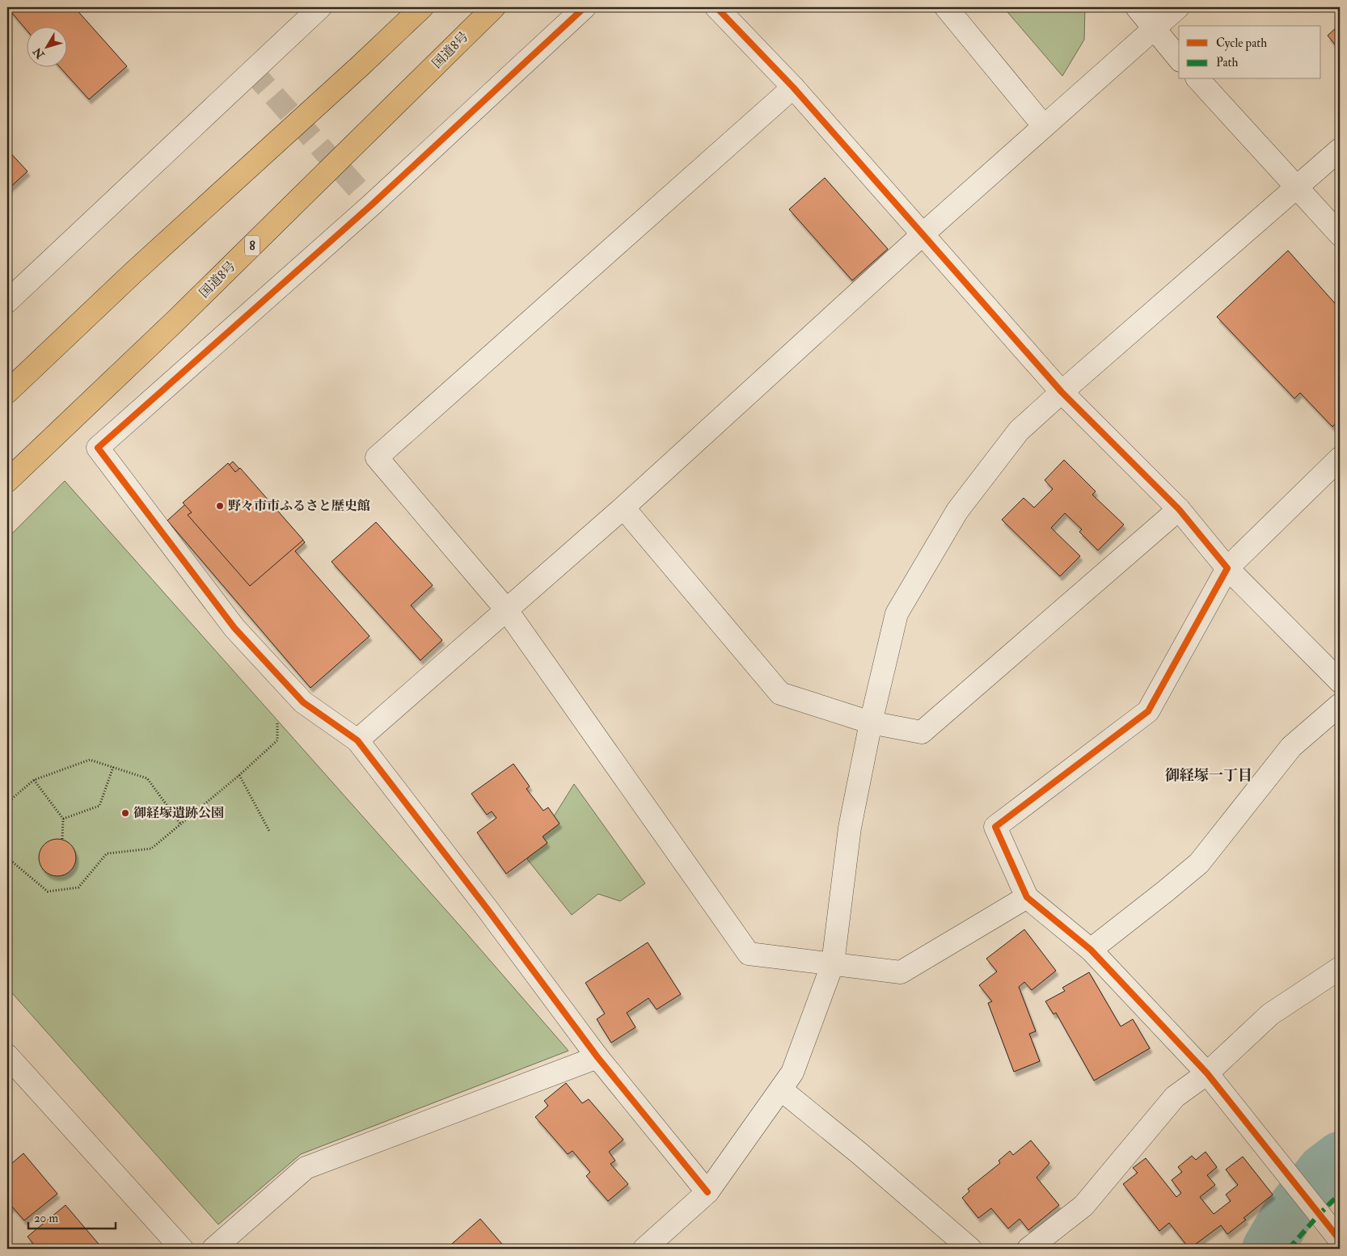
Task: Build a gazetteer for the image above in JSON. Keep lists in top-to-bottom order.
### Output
{
  "streets": {
    "highway": ["国道8号", "8"]
  },
  "districts": ["御経塚一丁目"],
  "places": ["野々市市ふるさと歴史館", "御経塚遺跡公園"],
  "legend": ["Cycle path", "Path"],
  "scale_bar": "20 m",
  "north": "bottom left"
}
